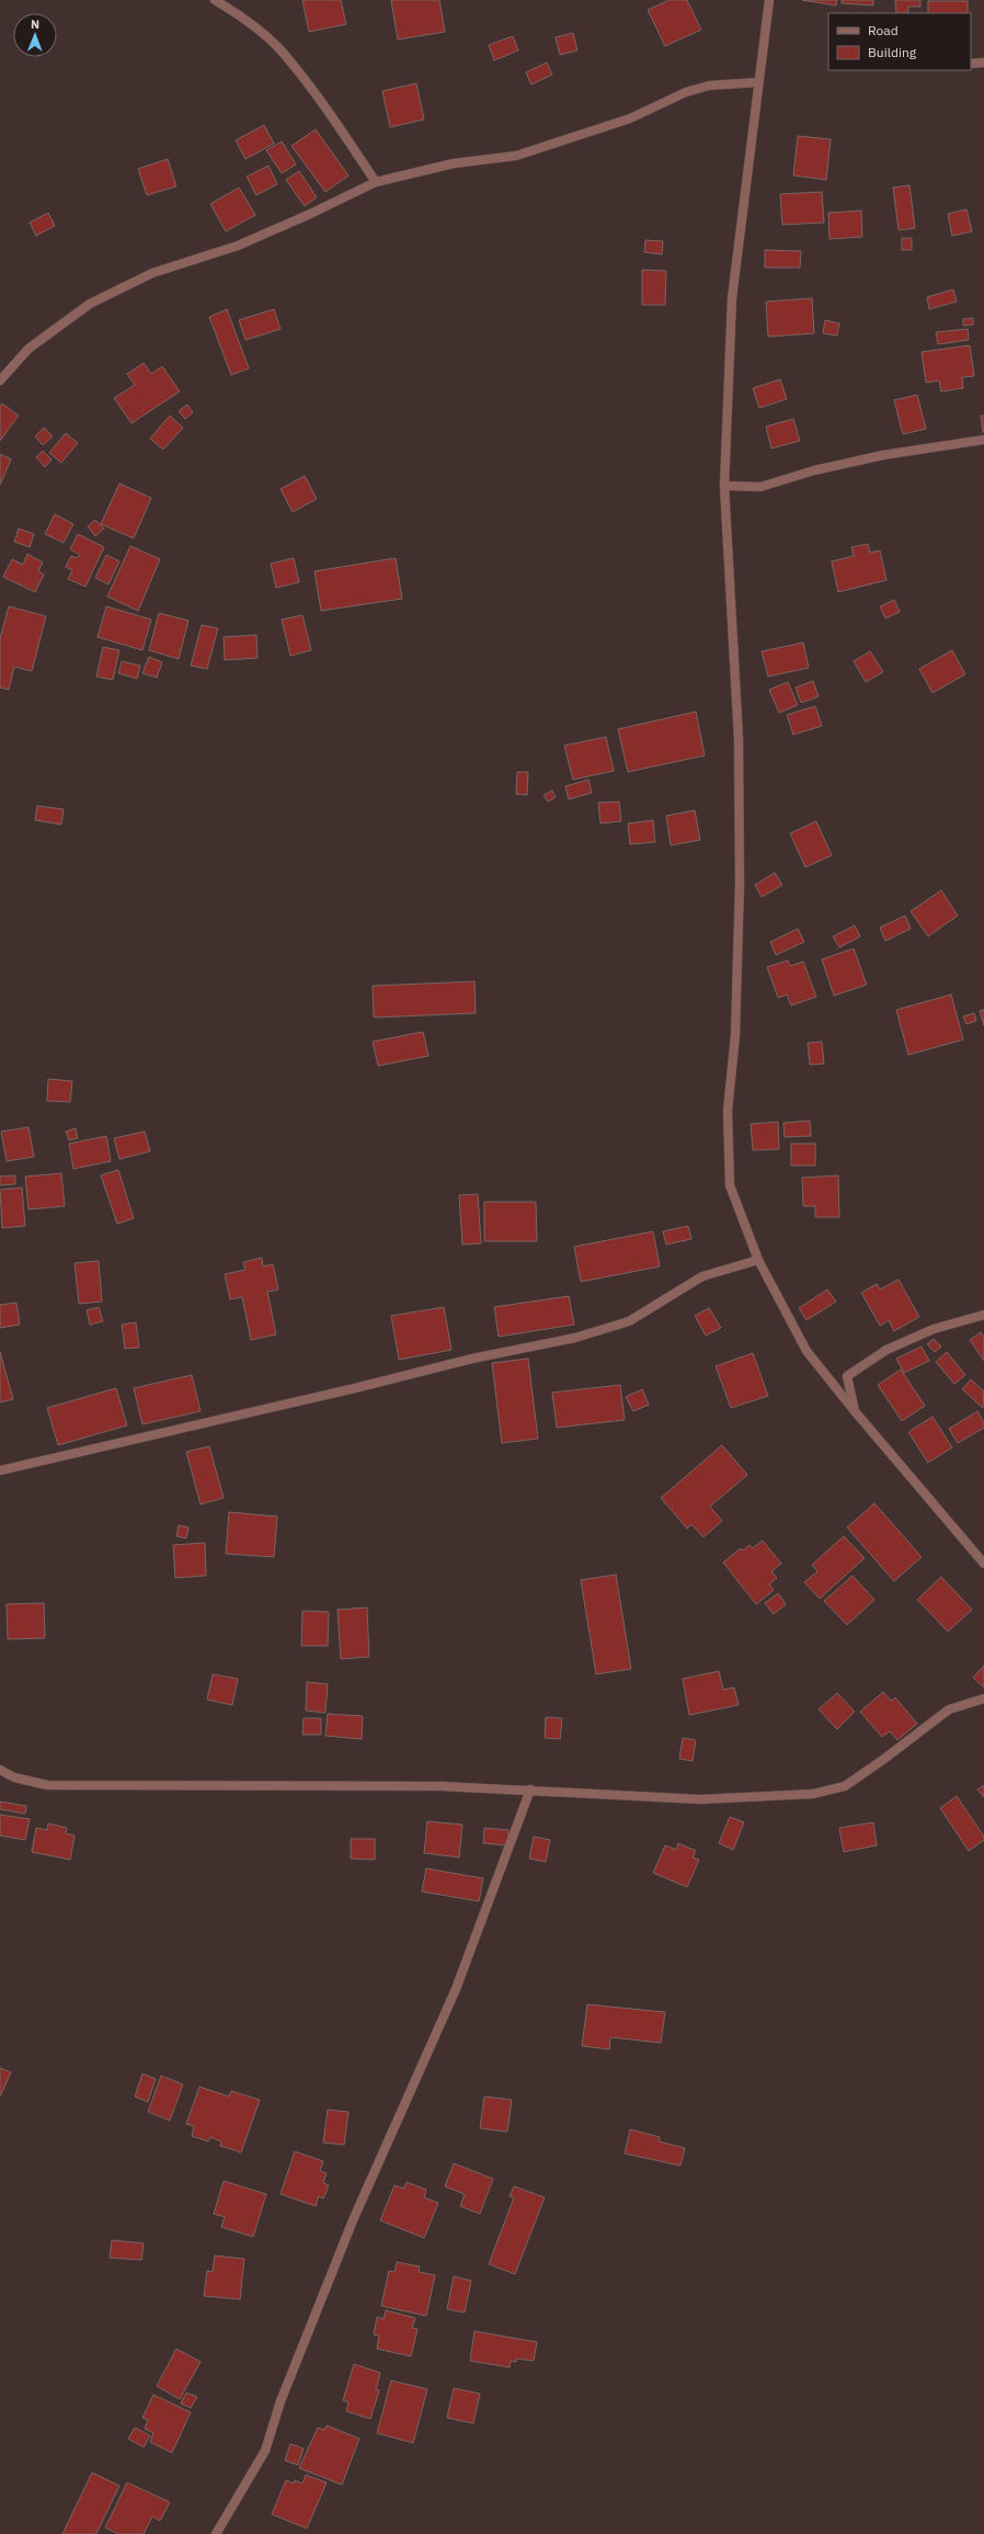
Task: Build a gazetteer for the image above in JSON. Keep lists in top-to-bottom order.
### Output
{
  "legend": ["Road", "Building"],
  "north": "top"
}
